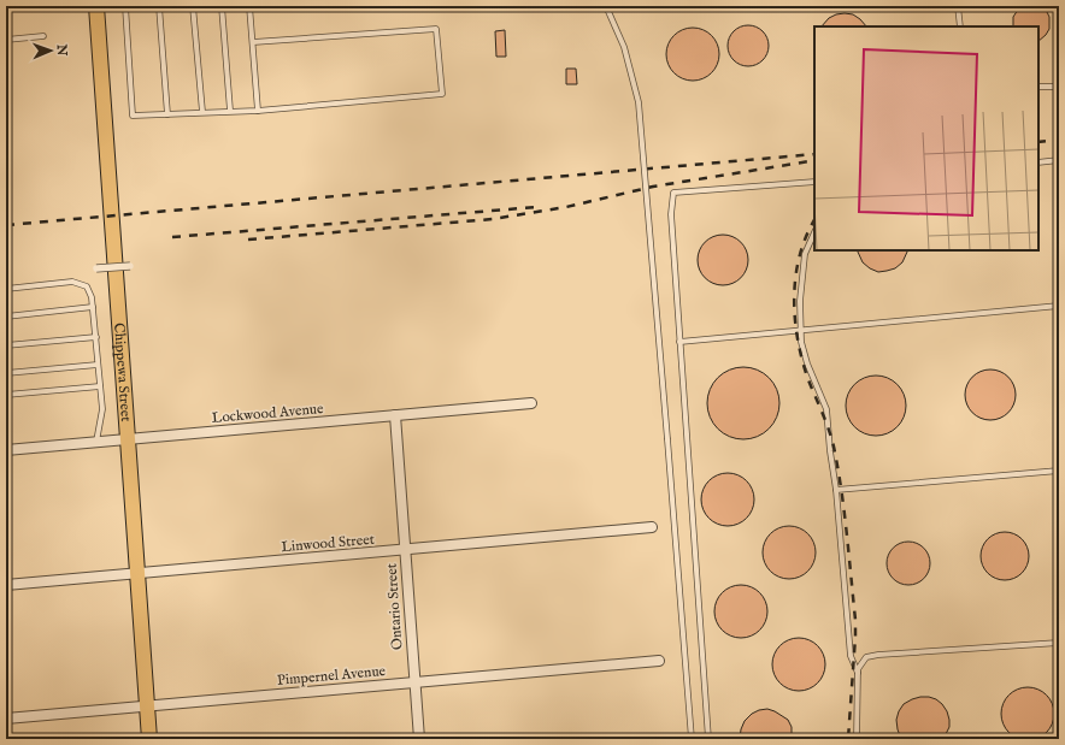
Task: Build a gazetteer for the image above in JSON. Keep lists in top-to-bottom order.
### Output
{
  "streets": {
    "main road": ["Chippewa Street"],
    "street": [
      "Lockwood Avenue",
      "Linwood Street",
      "Ontario Street",
      "Pimpernel Avenue"
    ]
  },
  "crossings": [
    ["Chippewa Street", "Lockwood Avenue"],
    ["Chippewa Street", "Linwood Street"],
    ["Chippewa Street", "Pimpernel Avenue"],
    ["Lockwood Avenue", "Ontario Street"],
    ["Linwood Street", "Ontario Street"],
    ["Ontario Street", "Pimpernel Avenue"]
  ],
  "north": "right"
}
